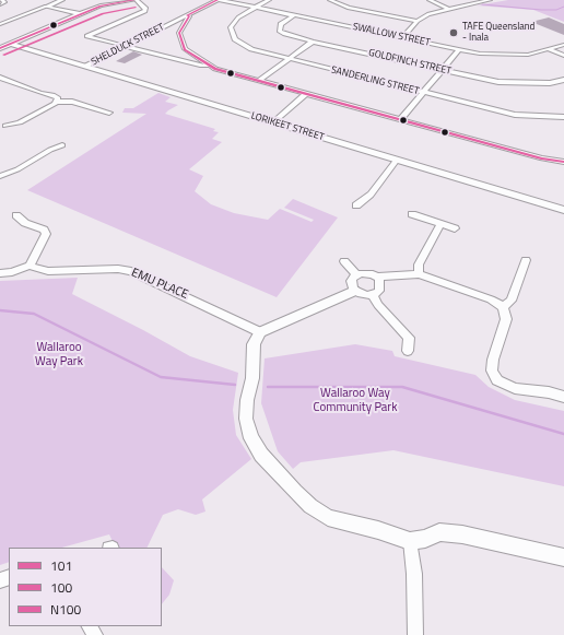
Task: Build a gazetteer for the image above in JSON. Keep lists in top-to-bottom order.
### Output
{
  "streets": {
    "street": [
      "SWALLOW STREET",
      "SHELDUCK STREET",
      "GOLDFINCH STREET",
      "SANDERLING STREET",
      "LORIKEET STREET",
      "EMU PLACE"
    ]
  },
  "crossings": [
    ["SWALLOW STREET", "SHELDUCK STREET"],
    ["SWALLOW STREET", "GOLDFINCH STREET"],
    ["SWALLOW STREET", "SANDERLING STREET"],
    ["SHELDUCK STREET", "LORIKEET STREET"]
  ],
  "parks": ["Wallaroo Way Park", "Wallaroo Way Community Park"],
  "places": ["TAFE Queensland - Inala"],
  "lines": ["transit line 101", "transit line 100", "transit line N100"],
  "legend": ["101", "100", "N100"]
}
